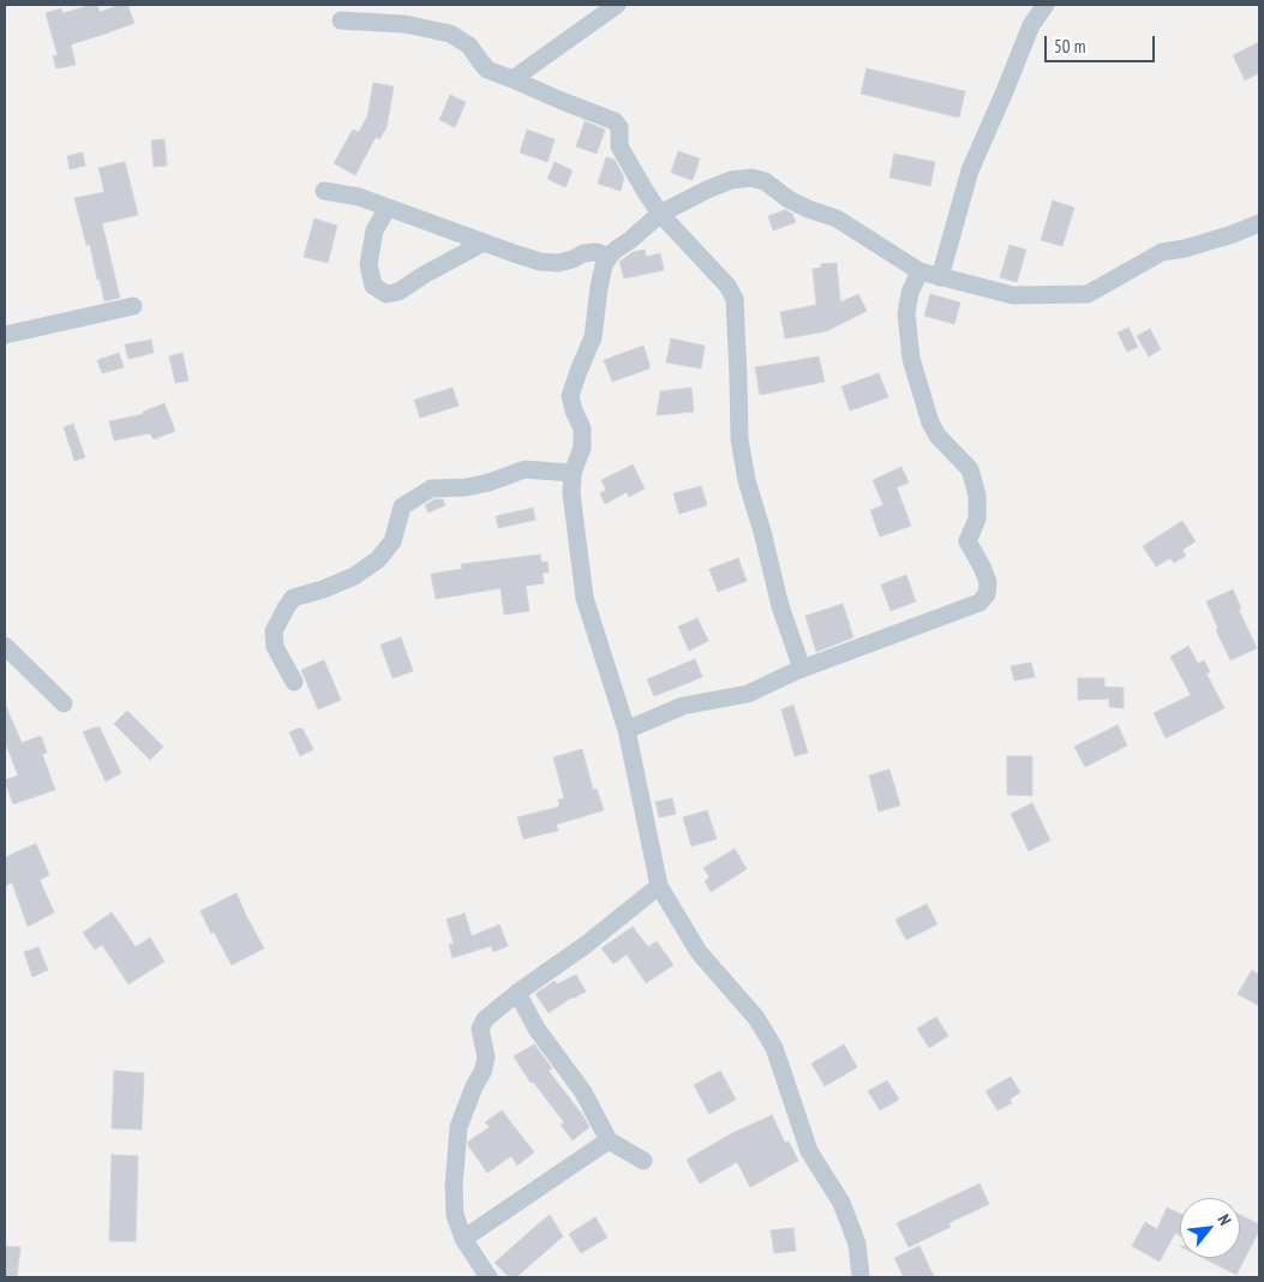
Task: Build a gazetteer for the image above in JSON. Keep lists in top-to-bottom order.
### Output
{
  "scale_bar": "50 m",
  "north": "top right"
}
